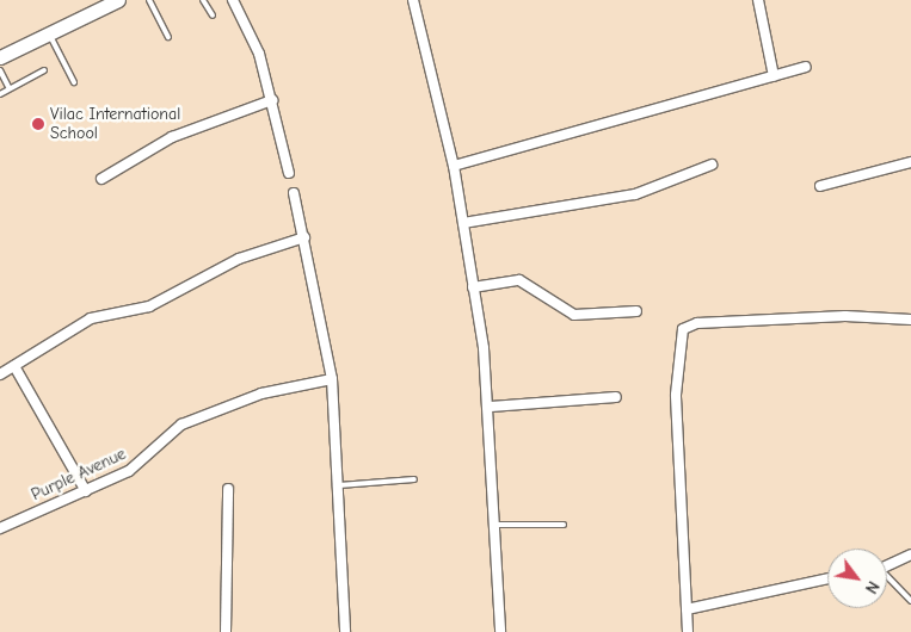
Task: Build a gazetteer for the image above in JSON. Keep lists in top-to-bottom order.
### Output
{
  "streets": {
    "street": ["Purple Avenue"]
  },
  "places": ["Vilac International School"],
  "north": "bottom right"
}
